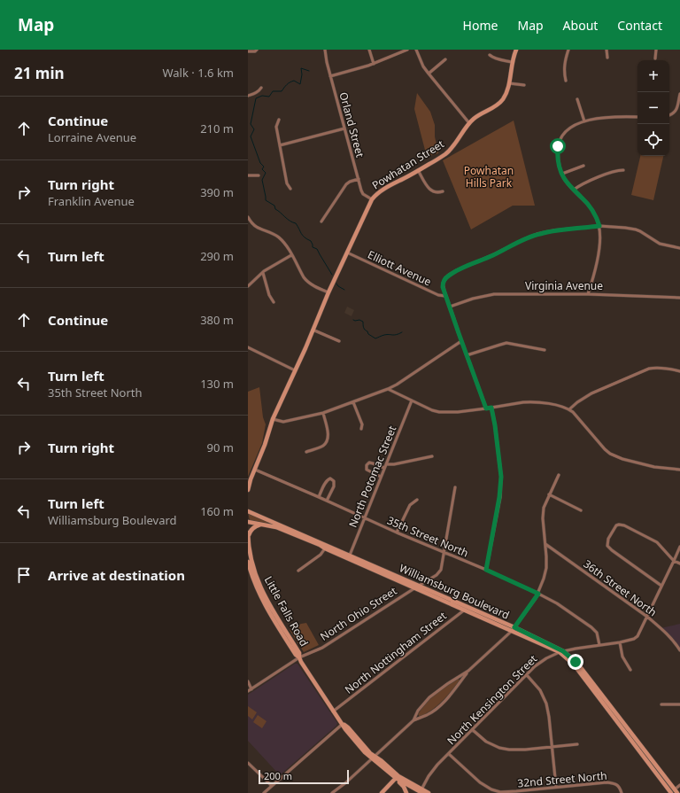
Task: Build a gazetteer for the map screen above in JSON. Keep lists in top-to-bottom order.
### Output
{
  "streets": {
    "street": [
      "Orland Street",
      "Powhatan Street",
      "Elliott Avenue",
      "Virginia Avenue",
      "North Potomac Street",
      "35th Street North",
      "36th Street North",
      "Williamsburg Boulevard",
      "Little Falls Road",
      "North Ohio Street",
      "North Nottingham Street",
      "North Kensington Street",
      "32nd Street North"
    ]
  },
  "crossings": [
    ["Orland Street", "Powhatan Street"],
    ["Powhatan Street", "Elliott Avenue"],
    ["Powhatan Street", "35th Street North"],
    ["North Potomac Street", "35th Street North"],
    ["North Potomac Street", "Williamsburg Boulevard"],
    ["35th Street North", "North Ohio Street"],
    ["35th Street North", "North Kensington Street"],
    ["36th Street North", "North Kensington Street"],
    ["Williamsburg Boulevard", "North Ohio Street"],
    ["Williamsburg Boulevard", "North Nottingham Street"],
    ["Williamsburg Boulevard", "North Kensington Street"],
    ["Little Falls Road", "North Ohio Street"],
    ["Little Falls Road", "North Nottingham Street"],
    ["Little Falls Road", "North Kensington Street"],
    ["North Kensington Street", "32nd Street North"]
  ],
  "parks": ["Powhatan Hills Park"],
  "scale_bar": "200 m",
  "page": {
    "header": "Map",
    "nav": [
      "Home",
      "Map",
      "About",
      "Contact"
    ],
    "heading": ["21 min", "Walk · 1.6 km"],
    "map_buttons": ["+", "−"],
    "list": [
      ["Continue", "Lorraine Avenue", "210 m"],
      ["Turn right", "Franklin Avenue", "390 m"],
      ["Turn left", "290 m"],
      ["Continue", "380 m"],
      ["Turn left", "35th Street North", "130 m"],
      ["Turn right", "90 m"],
      ["Turn left", "Williamsburg Boulevard", "160 m"],
      "Arrive at destination"
    ],
    "scale": "200 m"
  }
}
